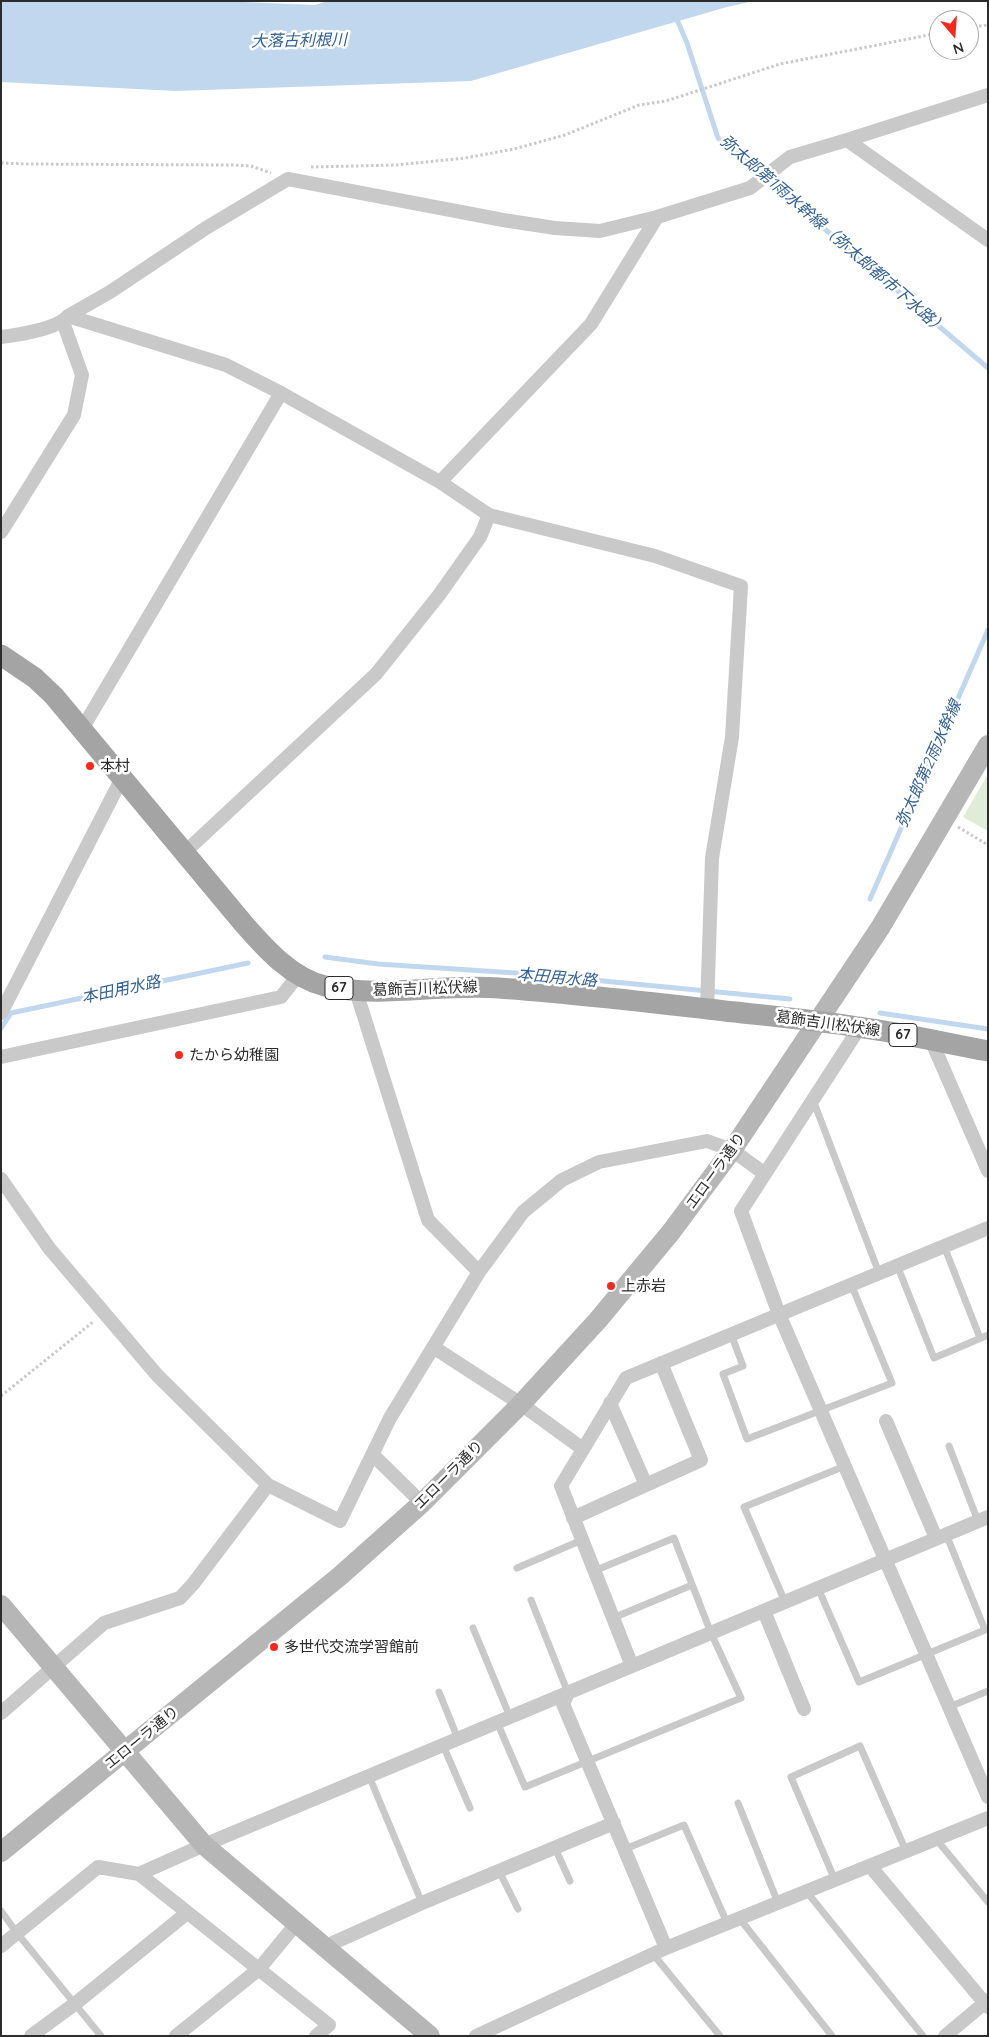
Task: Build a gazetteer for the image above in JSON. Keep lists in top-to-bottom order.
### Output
{
  "streets": {
    "main road": ["67", "葛飾吉川松伏線"],
    "street": ["エローラ通り"]
  },
  "crossings": [
    ["葛飾吉川松伏線", "エローラ通り"]
  ],
  "water": [
    "大落古利根川",
    "弥太郎第1雨水幹線（弥太郎都市下水路）",
    "弥太郎第2雨水幹線",
    "本田用水路"
  ],
  "places": [
    "本村",
    "たから幼稚園",
    "上赤岩",
    "多世代交流学習館前"
  ],
  "north": "bottom"
}
